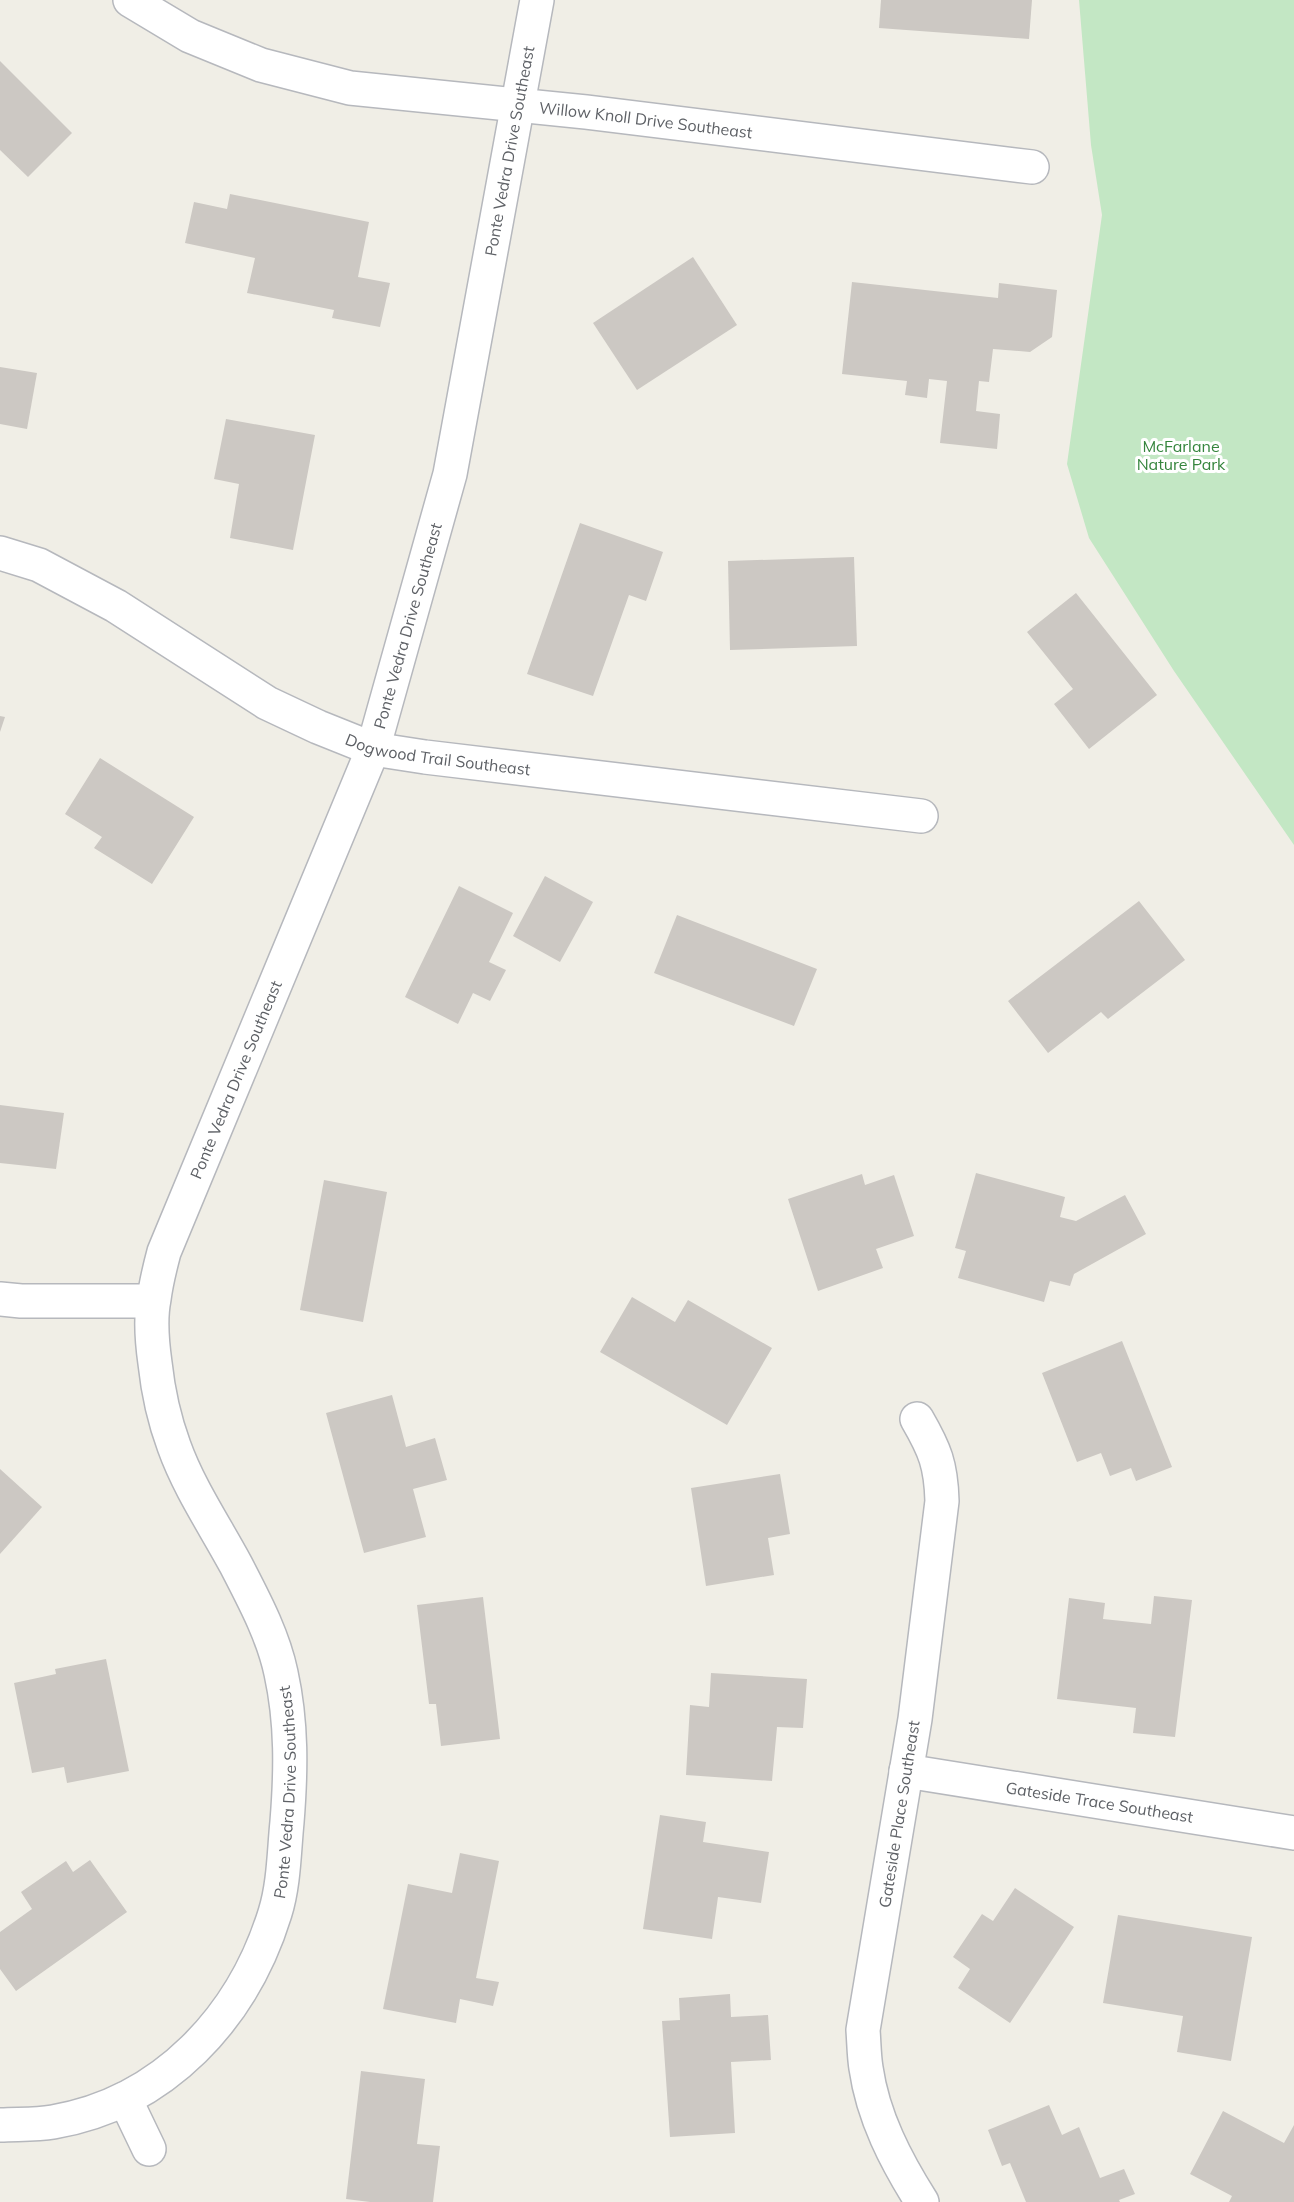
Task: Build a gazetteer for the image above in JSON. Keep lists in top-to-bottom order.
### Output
{
  "streets": {
    "street": [
      "Willow Knoll Drive Southeast",
      "Ponte Vedra Drive Southeast",
      "Dogwood Trail Southeast",
      "Gateside Trace Southeast",
      "Gateside Place Southeast"
    ]
  },
  "crossings": [
    ["Willow Knoll Drive Southeast", "Ponte Vedra Drive Southeast"],
    ["Ponte Vedra Drive Southeast", "Dogwood Trail Southeast"],
    ["Gateside Trace Southeast", "Gateside Place Southeast"]
  ],
  "parks": ["McFarlane Nature Park"]
}
